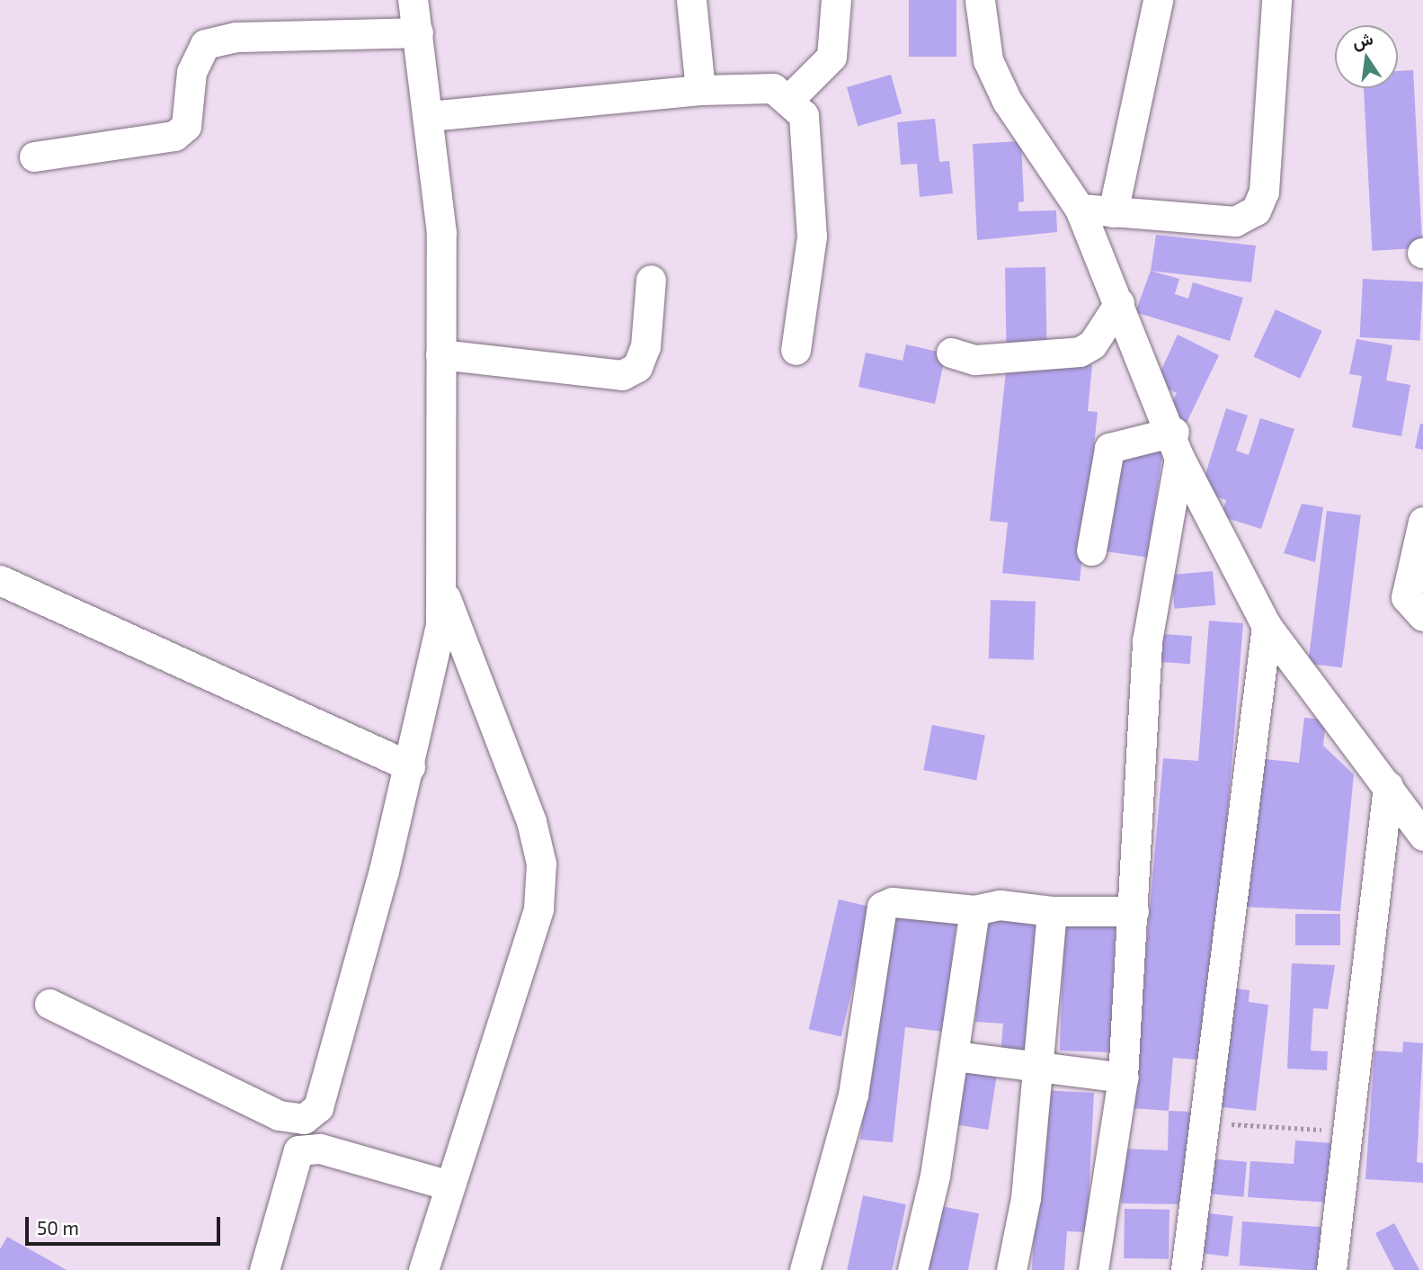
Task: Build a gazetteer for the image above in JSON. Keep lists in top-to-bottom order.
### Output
{
  "scale_bar": "50 m",
  "north": "top"
}
